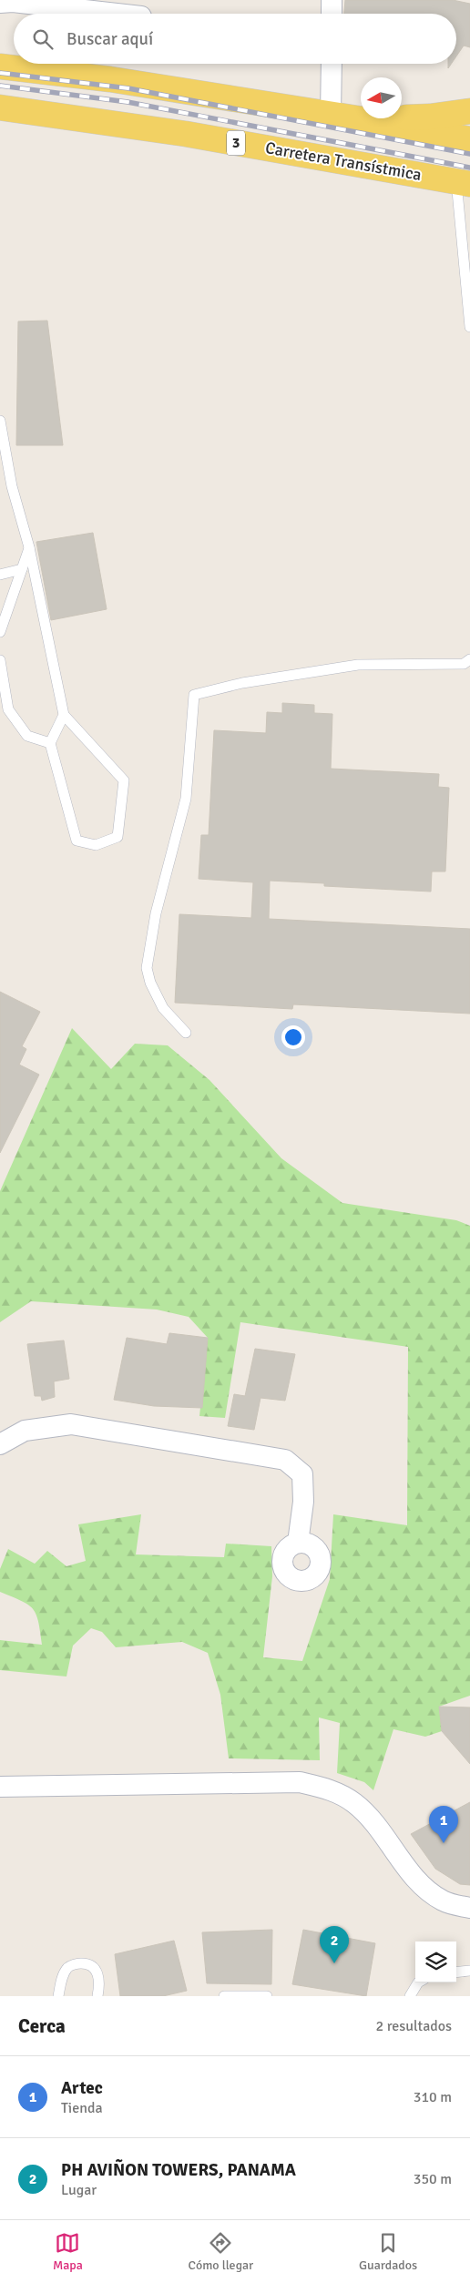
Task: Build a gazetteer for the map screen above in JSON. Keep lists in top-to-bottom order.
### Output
{
  "streets": {
    "main road": ["3", "Carretera Transístmica"]
  },
  "north": "left",
  "page": {
    "search": "Buscar aquí",
    "pins": ["1", "2"],
    "heading": ["Cerca", "2 resultados"],
    "list": [
      {
        "mark": "1",
        "name": "Artec",
        "note": "Tienda",
        "value": "310 m"
      },
      {
        "mark": "2",
        "name": "PH AVIÑON TOWERS, PANAMA",
        "note": "Lugar",
        "value": "350 m"
      }
    ],
    "nav": ["Mapa", "Cómo llegar", "Guardados"]
  }
}
